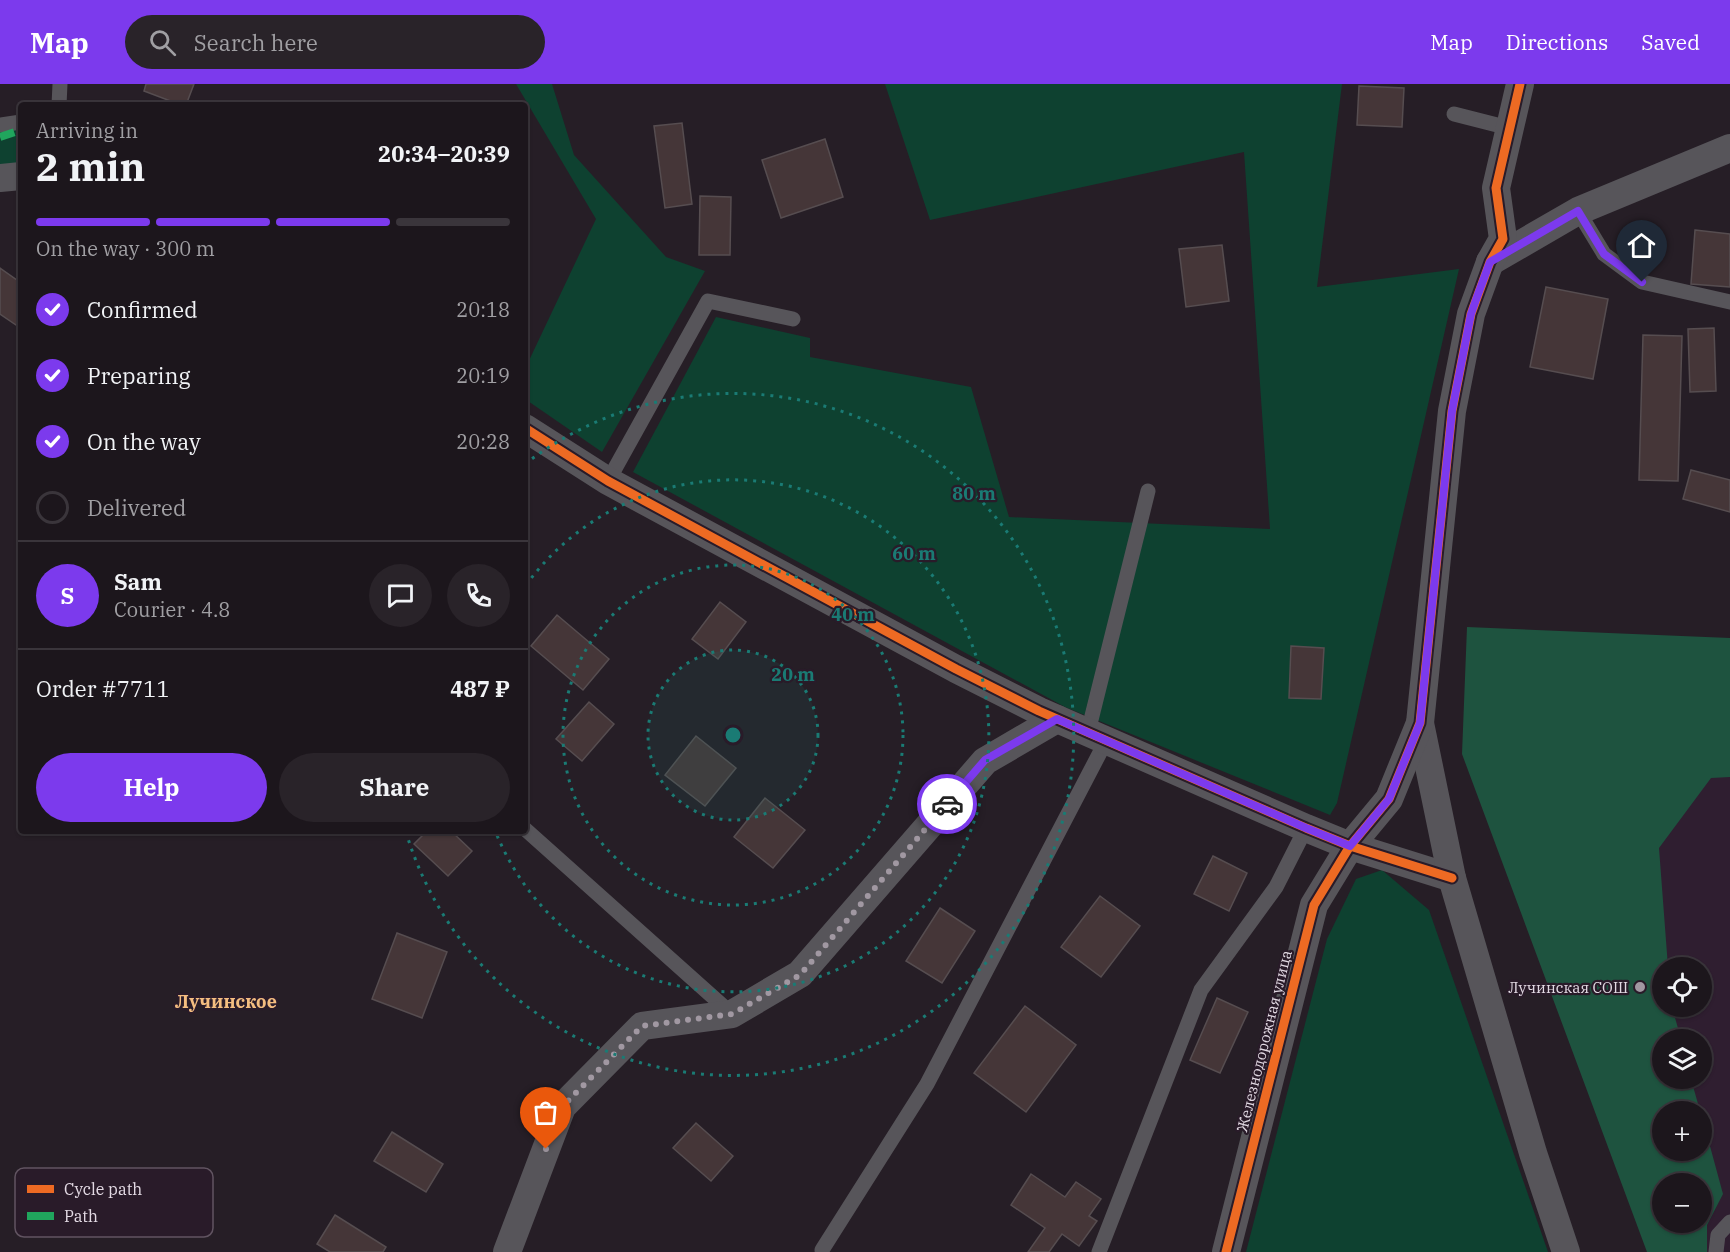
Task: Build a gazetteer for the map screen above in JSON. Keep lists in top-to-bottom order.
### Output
{
  "streets": {
    "street": ["Железнодорожная улица"]
  },
  "districts": ["Лучинское"],
  "places": ["Лучинская СОШ"],
  "legend": ["Cycle path", "Path"],
  "page": {
    "header": "Map",
    "search": "Search here",
    "nav": ["Map", "Directions", "Saved"],
    "heading": ["2 min", "Arriving in", "20:34–20:39"],
    "panel": [
      "Sam",
      "Courier · 4.8",
      "Order #7711",
      "487 ₽"
    ],
    "bar": "On the way · 300 m",
    "list": [
      ["Confirmed", "20:18"],
      ["Preparing", "20:19"],
      ["On the way", "20:28"],
      "Delivered"
    ],
    "round": "S",
    "buttons": ["Help", "Share"],
    "map_buttons": ["+", "−"]
  },
  "rings": [
    "80 m",
    "60 m",
    "40 m",
    "20 m"
  ]
}
